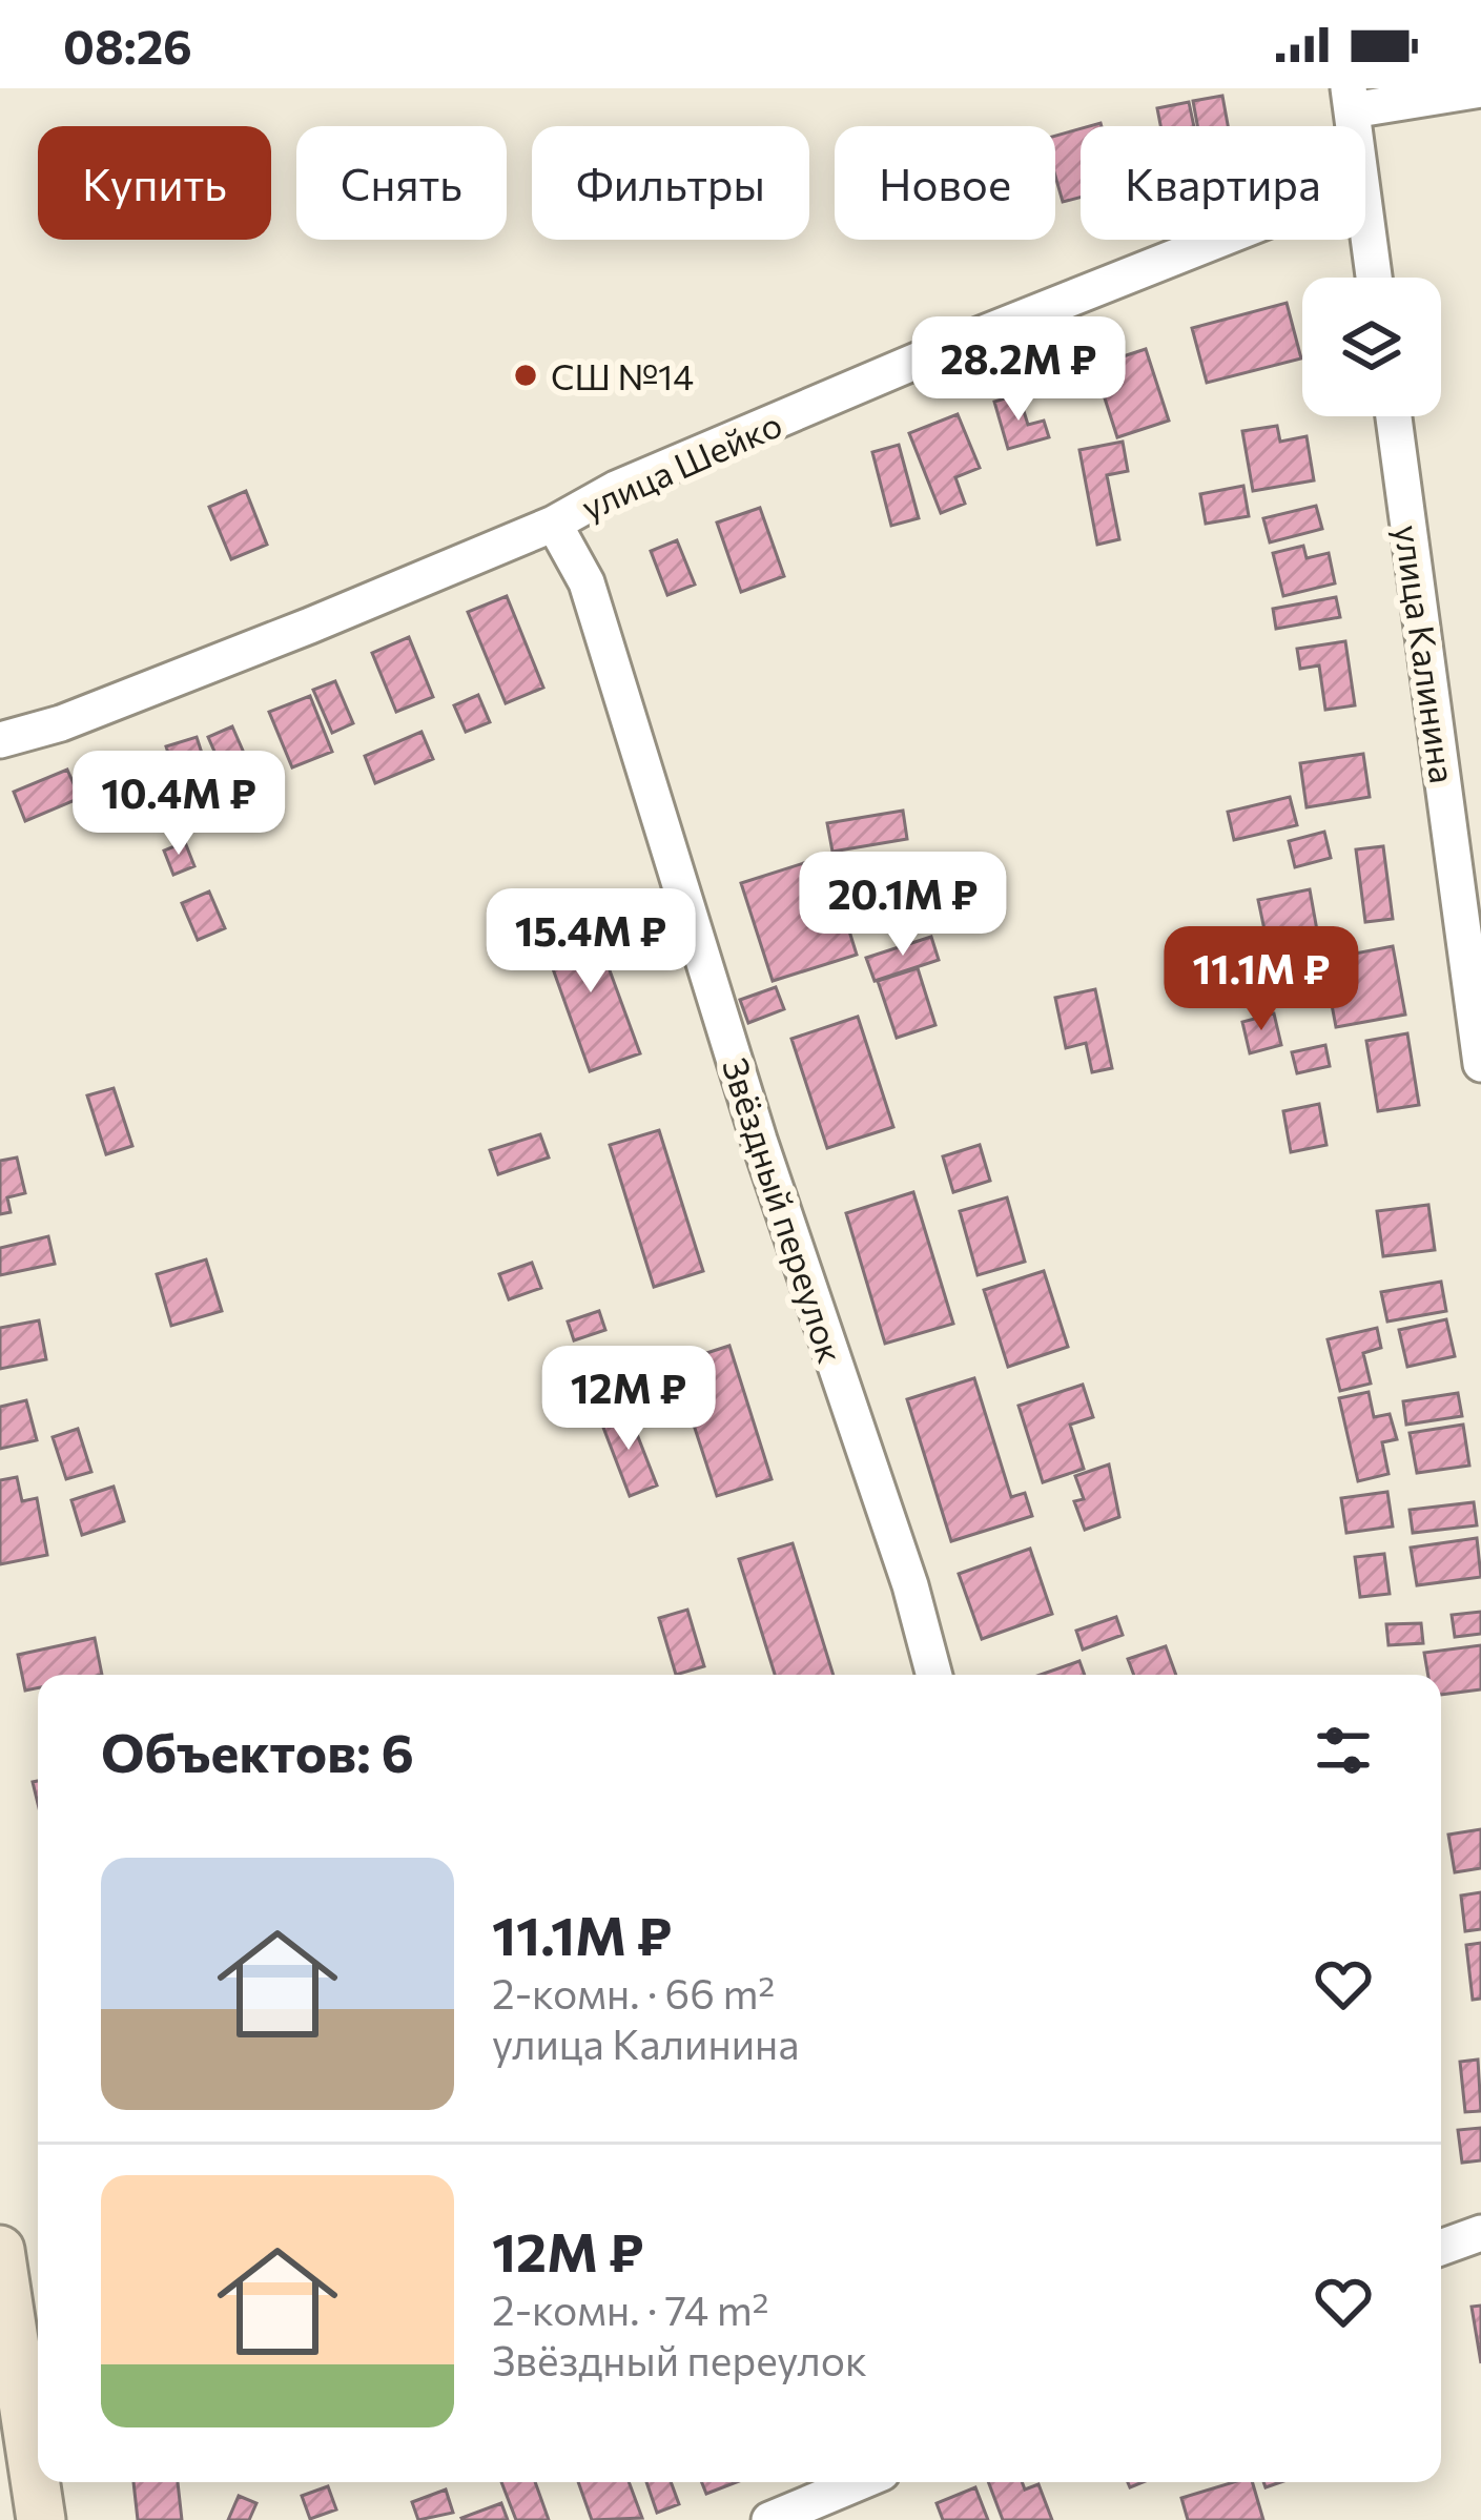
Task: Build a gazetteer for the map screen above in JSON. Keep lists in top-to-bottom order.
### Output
{
  "streets": {
    "street": ["улица Шейко", "улица Калинина", "Звёздный переулок"]
  },
  "crossings": [
    ["улица Шейко", "Звёздный переулок"]
  ],
  "places": ["СШ №14"],
  "page": {
    "status": "08:26",
    "chip": [
      "Купить",
      "Снять",
      "Фильтры",
      "Новое",
      "Квартира"
    ],
    "price": [
      "28.2M ₽",
      "10.4M ₽",
      "20.1M ₽",
      "15.4M ₽",
      "11.1M ₽",
      "12M ₽"
    ],
    "heading": "Объектов: 6",
    "list": [
      {
        "name": "11.1M ₽",
        "note": "2-комн. · 66 m² · улица Калинина"
      },
      {
        "name": "12M ₽",
        "note": "2-комн. · 74 m² · Звёздный переулок"
      }
    ]
  }
}
